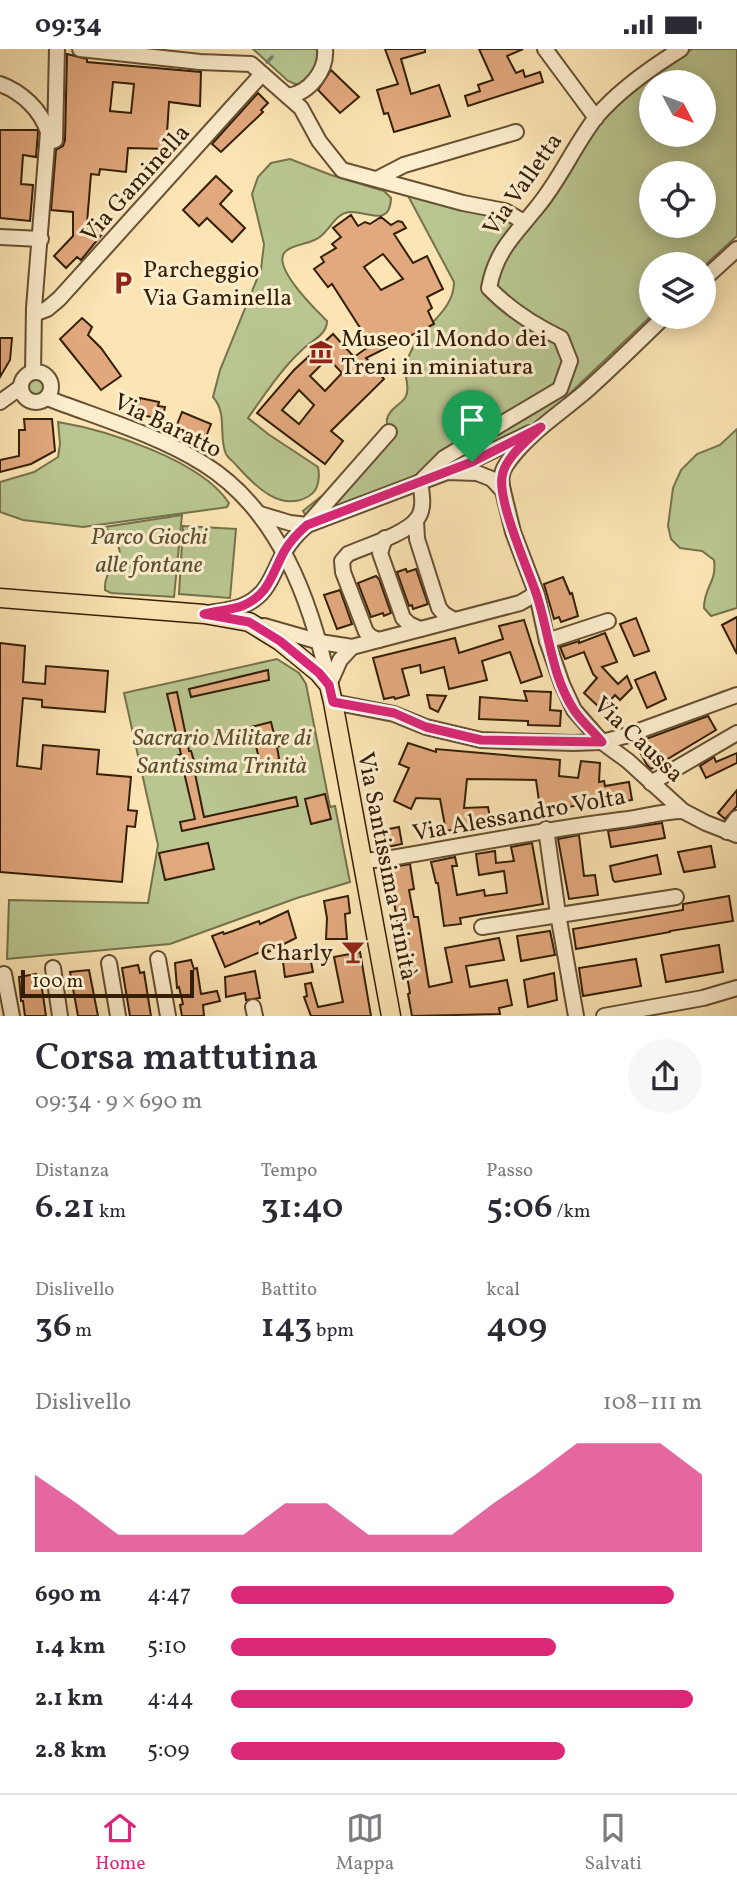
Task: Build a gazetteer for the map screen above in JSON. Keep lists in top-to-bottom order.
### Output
{
  "streets": {
    "main road": ["Via Santissima Trinità"],
    "street": [
      "Via Gaminella",
      "Via Valletta",
      "Via Baratto",
      "Via Caussa",
      "Via Alessandro Volta"
    ]
  },
  "crossings": [
    ["Via Baratto", "Via Santissima Trinità"],
    ["Via Caussa", "Via Alessandro Volta"],
    ["Via Alessandro Volta", "Via Santissima Trinità"]
  ],
  "parks": ["Parco Giochi alle fontane", "Sacrario Militare di Santissima Trinità"],
  "places": {
    "parking": ["Parcheggio Via Gaminella"],
    "museum": ["Museo il Mondo dei Treni in miniatura"],
    "bar": ["Charly"]
  },
  "scale_bar": "100 m",
  "north": "bottom right",
  "page": {
    "status": "09:34",
    "scale": "100 m",
    "heading": ["Corsa mattutina", "09:34 · 9 × 690 m"],
    "stats": [
      ["Distanza", "6.21 km"],
      ["Tempo", "31:40"],
      ["Passo", "5:06 /km"],
      ["Dislivello", "36 m"],
      ["Battito", "143 bpm"],
      ["kcal", "409"]
    ],
    "chart": ["Dislivello", "108–111 m"],
    "list": [
      {
        "name": "690 m",
        "note": "4:47"
      },
      {
        "name": "1.4 km",
        "note": "5:10"
      },
      {
        "name": "2.1 km",
        "note": "4:44"
      },
      {
        "name": "2.8 km",
        "note": "5:09"
      }
    ],
    "tabs": ["Home", "Mappa", "Salvati"]
  }
}
